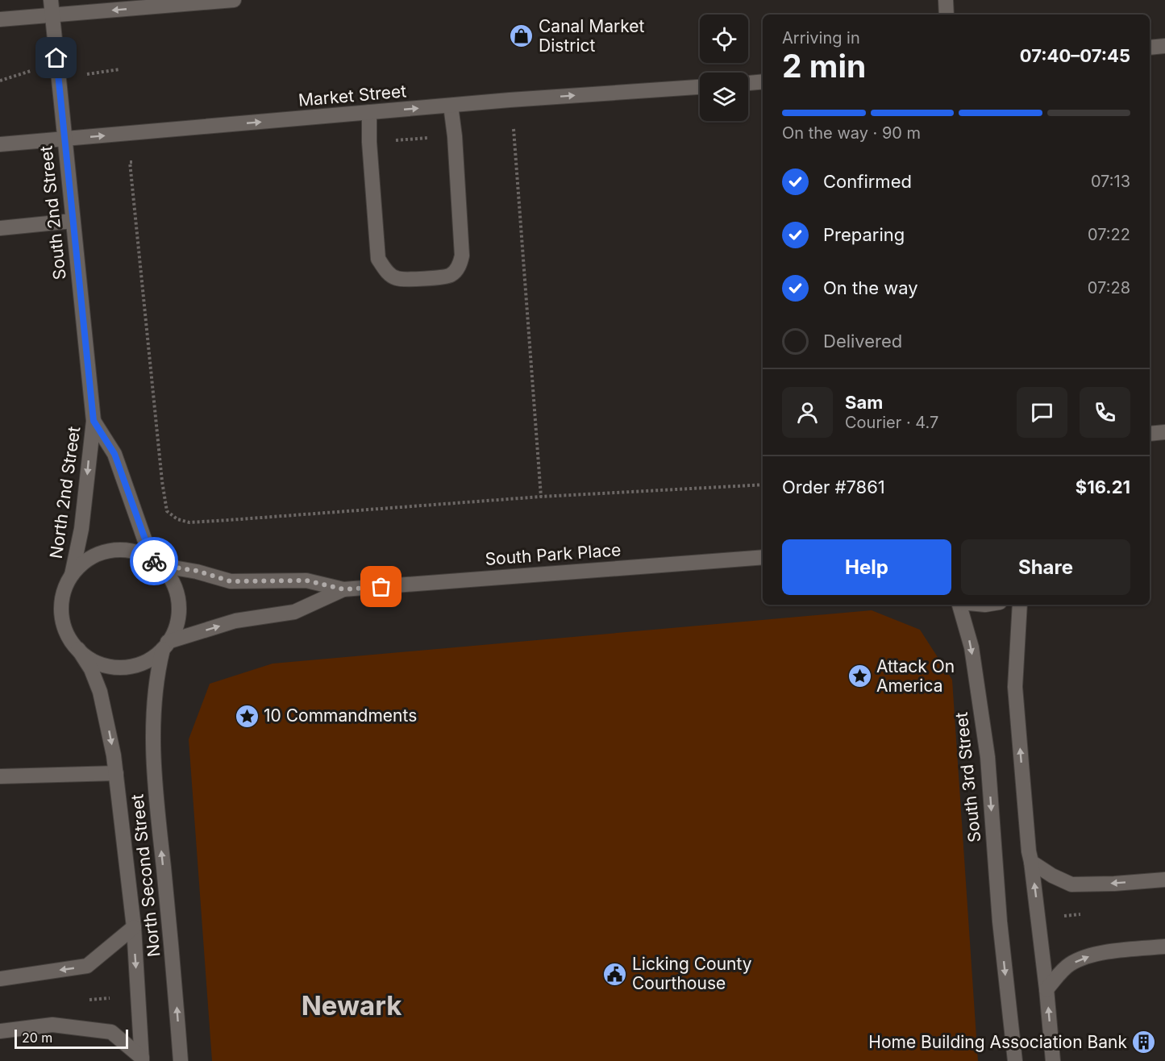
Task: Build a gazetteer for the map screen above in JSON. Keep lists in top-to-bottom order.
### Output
{
  "streets": {
    "main road": [
      "Market Street",
      "South 2nd Street",
      "North 2nd Street",
      "South Park Place",
      "South 3rd Street",
      "North Second Street"
    ]
  },
  "crossings": [
    ["Market Street", "South 2nd Street"],
    ["South 2nd Street", "North 2nd Street"],
    ["North 2nd Street", "South Park Place"],
    ["North 2nd Street", "North Second Street"],
    ["South Park Place", "North Second Street"]
  ],
  "one_way": ["Market Street", "North 2nd Street"],
  "districts": ["Newark"],
  "places": {
    "shop": ["Canal Market District"],
    "place": ["Attack On America", "10 Commandments"],
    "public building": ["Licking County Courthouse"],
    "building": ["Home Building Association Bank"]
  },
  "scale_bar": "20 m",
  "page": {
    "heading": ["2 min", "Arriving in", "07:40–07:45"],
    "panel": [
      "Sam",
      "Courier · 4.7",
      "Order #7861",
      "$16.21"
    ],
    "bar": "On the way · 90 m",
    "list": [
      ["Confirmed", "07:13"],
      ["Preparing", "07:22"],
      ["On the way", "07:28"],
      "Delivered"
    ],
    "buttons": ["Help", "Share"],
    "scale": "20 m"
  }
}
